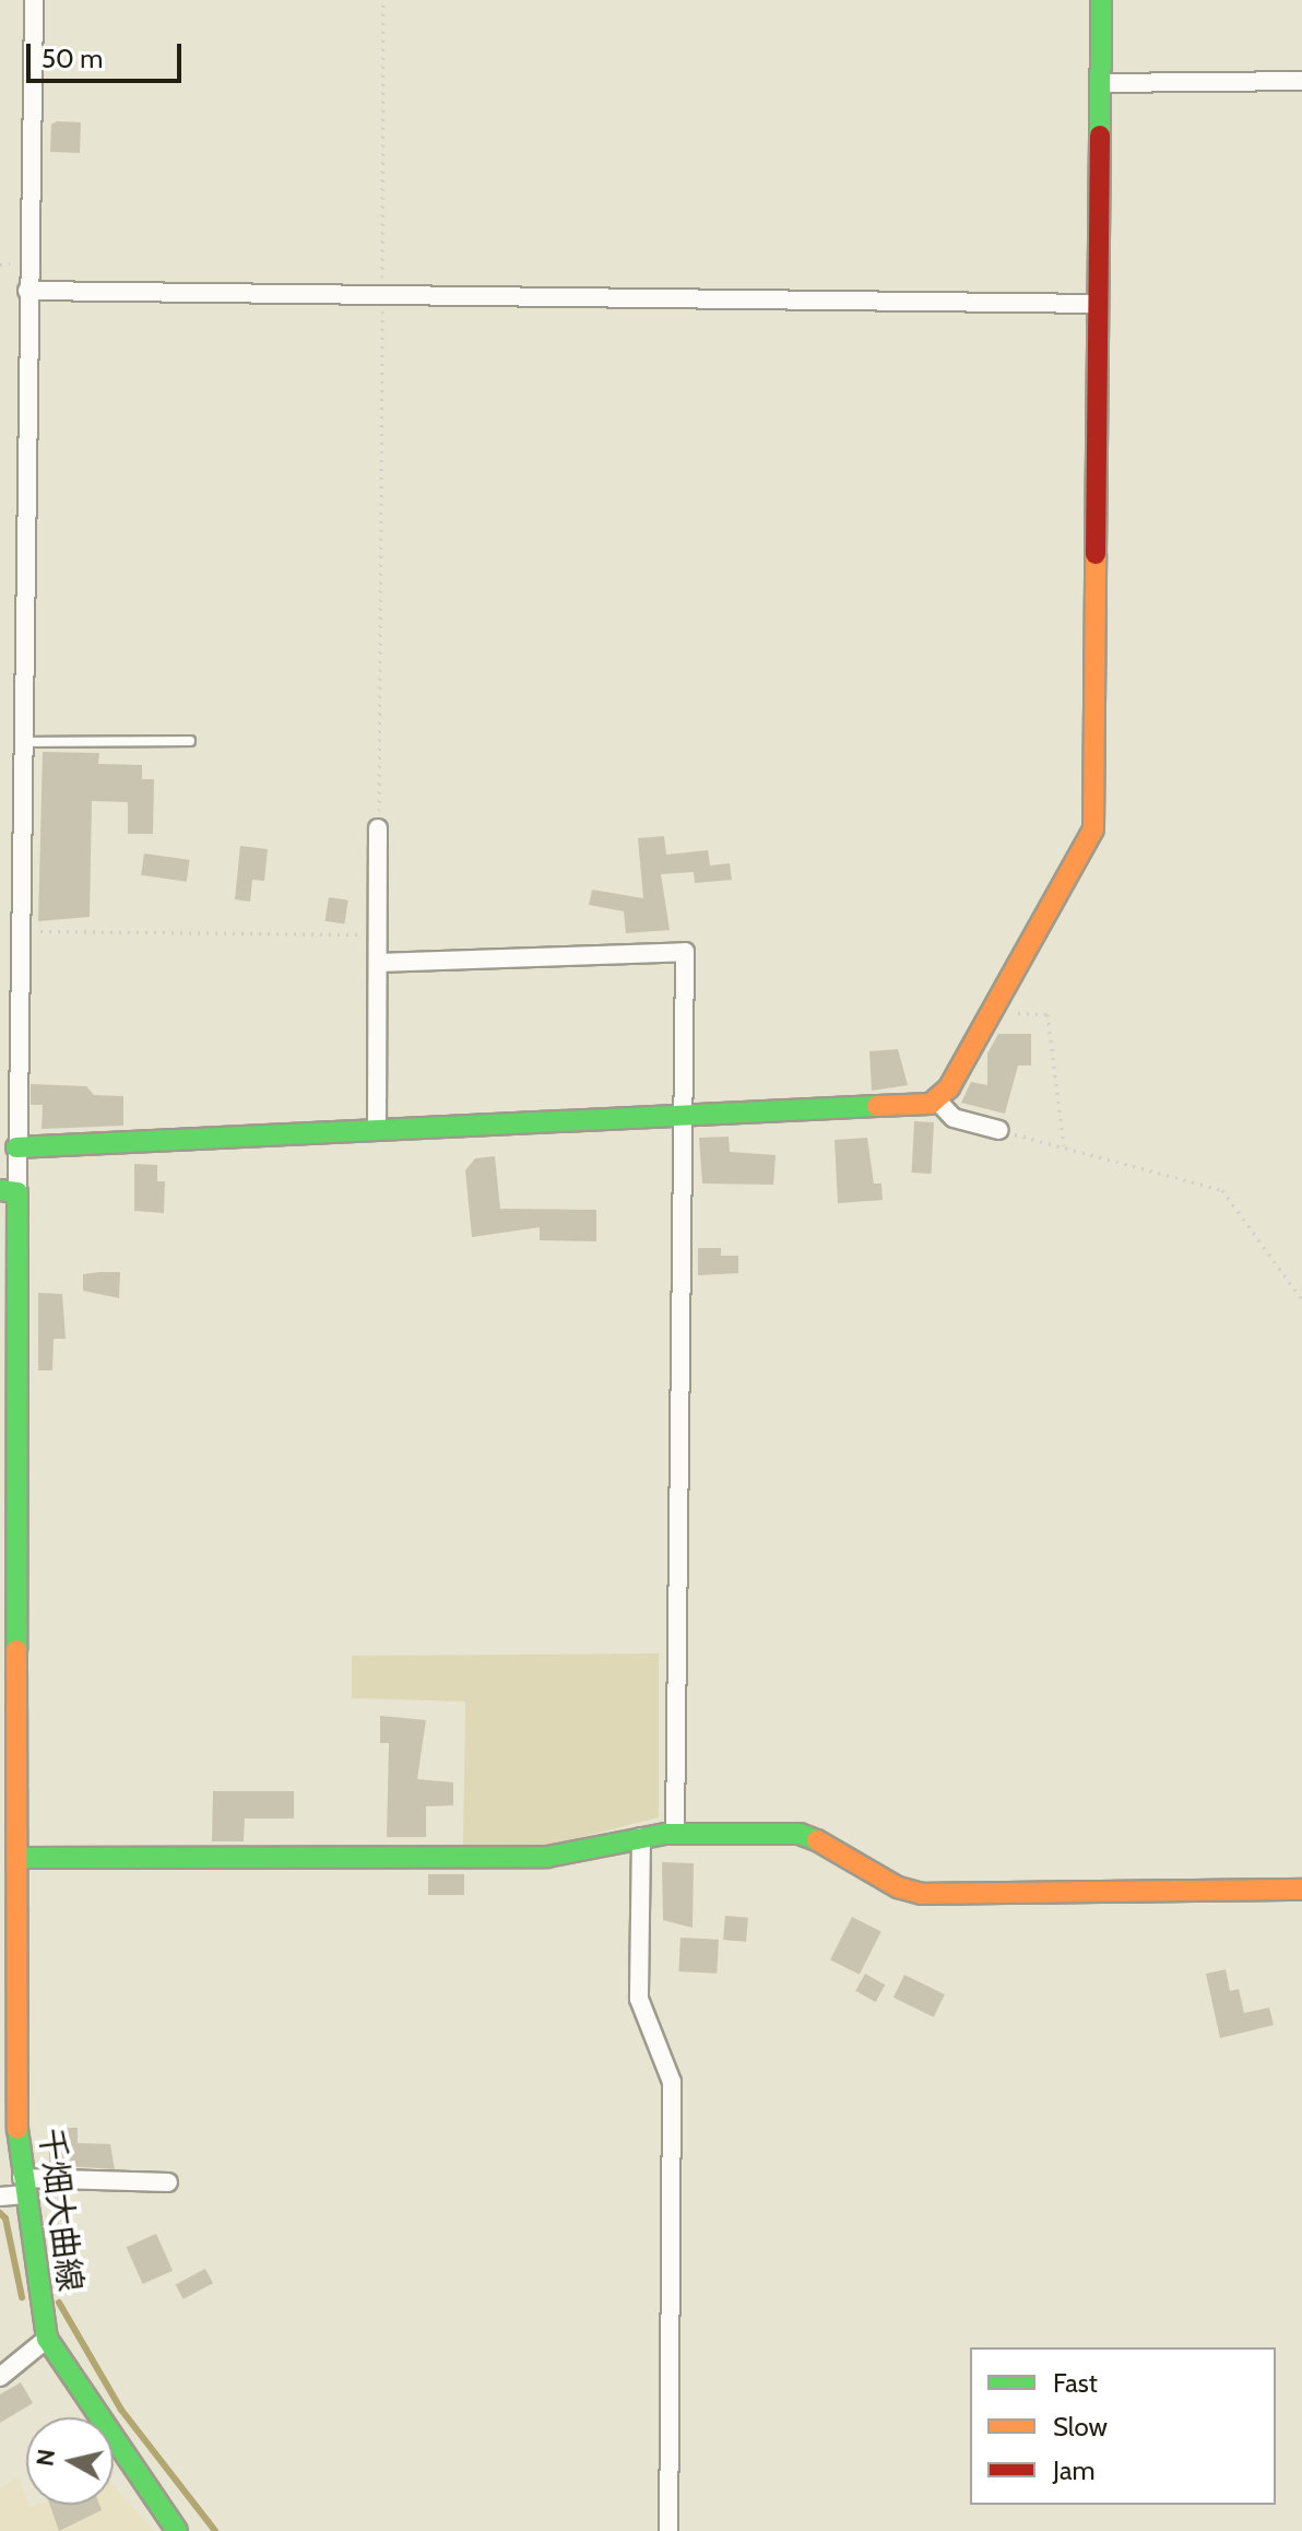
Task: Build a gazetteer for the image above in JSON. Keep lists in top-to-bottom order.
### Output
{
  "streets": {
    "street": ["千畑大曲線"]
  },
  "legend": ["Fast", "Slow", "Jam"],
  "scale_bar": "50 m",
  "north": "left"
}
